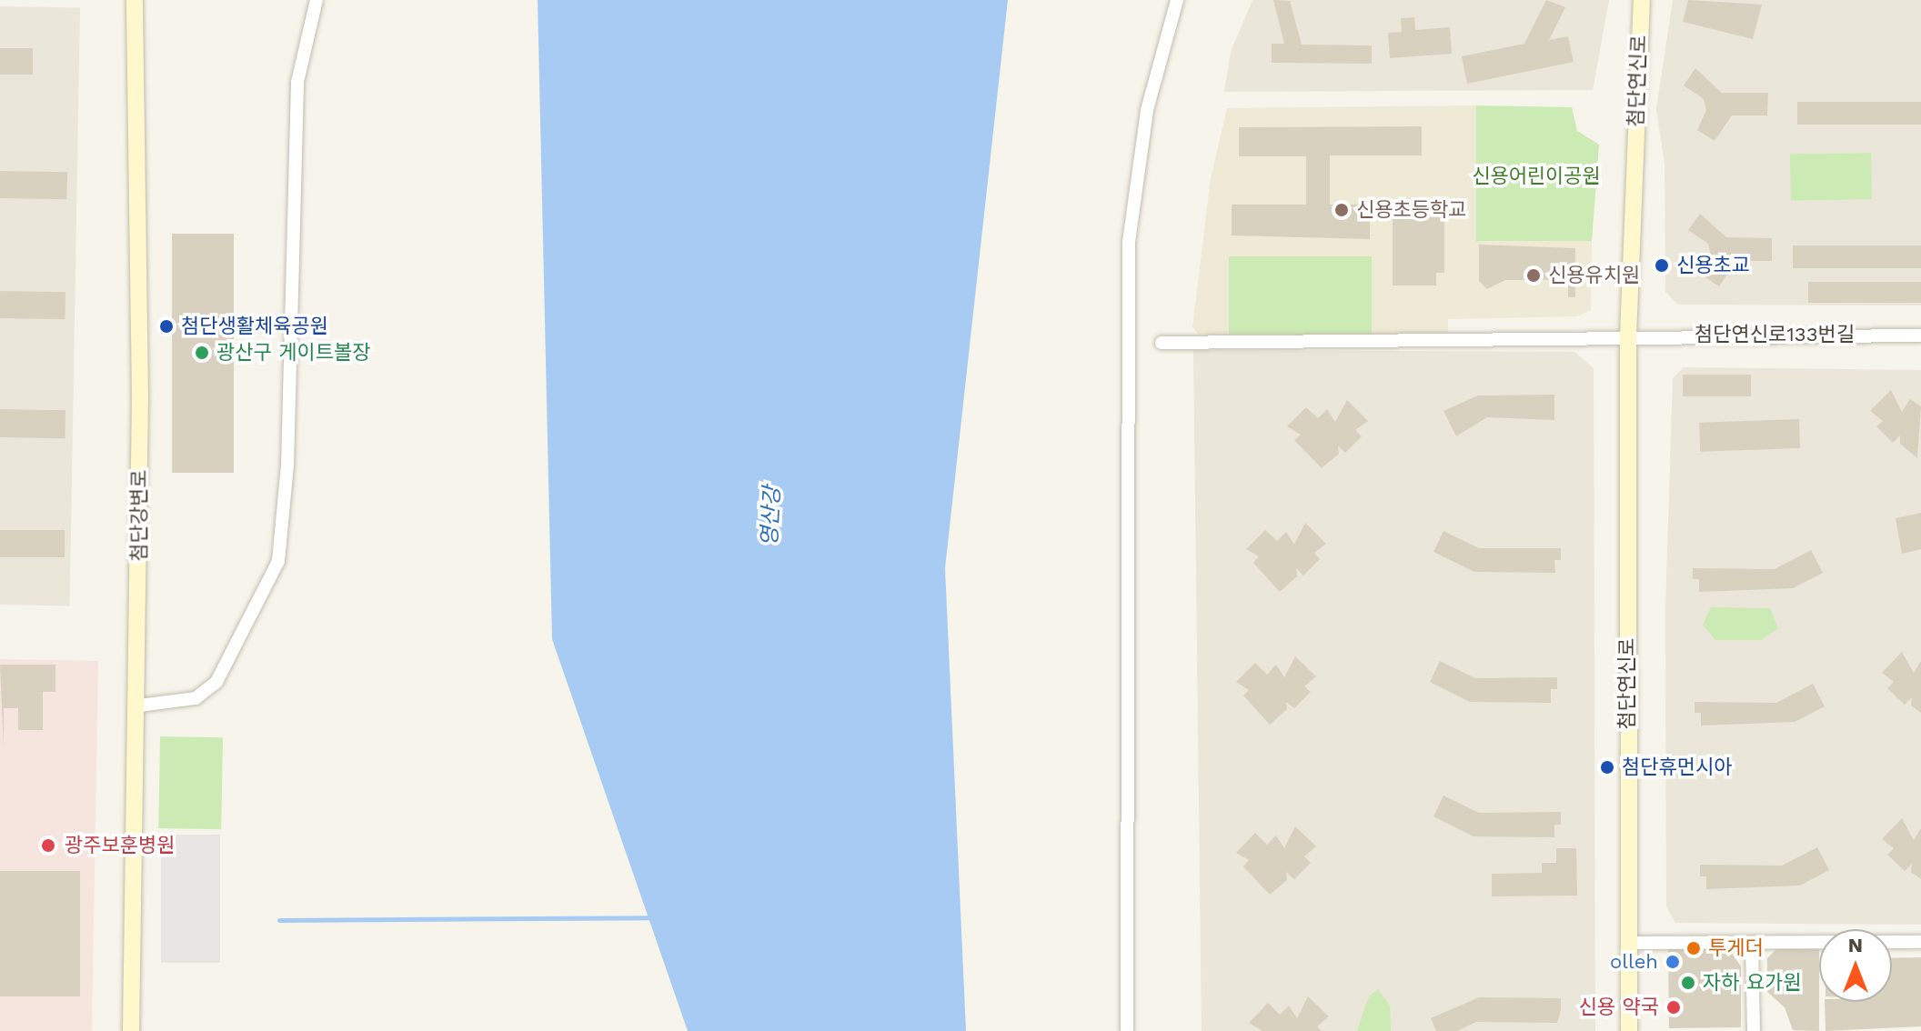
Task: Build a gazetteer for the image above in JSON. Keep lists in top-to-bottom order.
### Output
{
  "streets": {
    "street": ["첨단연신로", "첨단연신로133번길", "첨단강변로"]
  },
  "crossings": [
    ["첨단연신로", "첨단연신로133번길"]
  ],
  "water": ["영산강"],
  "parks": ["신용어린이공원"],
  "places": [
    "신용초등학교",
    "신용초교",
    "신용유치원",
    "첨단생활체육공원",
    "광산구 게이트볼장",
    "첨단휴먼시아",
    "광주보훈병원",
    "투게더",
    "olleh",
    "자하 요가원",
    "신용 약국"
  ],
  "north": "top"
}
